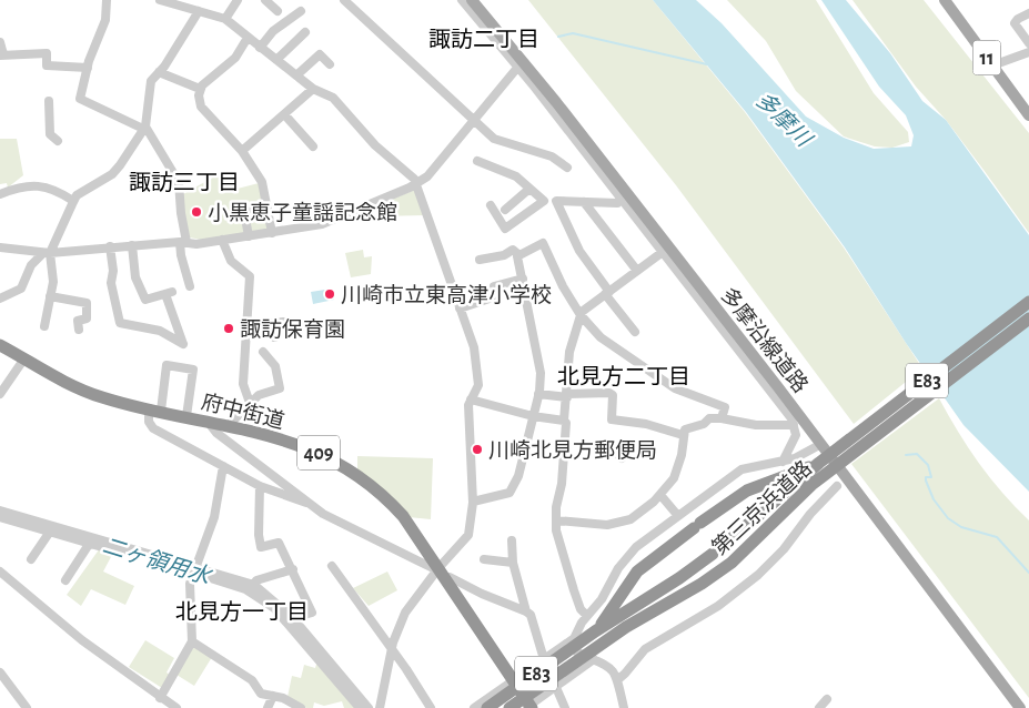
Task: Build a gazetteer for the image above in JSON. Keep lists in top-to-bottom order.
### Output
{
  "streets": {
    "highway": [
      "E83",
      "府中街道",
      "409",
      "第三京浜道路"
    ],
    "main road": ["11", "多摩沿線道路"]
  },
  "districts": [
    "諏訪二丁目",
    "諏訪三丁目",
    "北見方二丁目",
    "北見方一丁目"
  ],
  "water": ["多摩川", "二ヶ領用水"],
  "places": [
    "小黒恵子童謡記念館",
    "川崎市立東高津小学校",
    "諏訪保育園",
    "川崎北見方郵便局"
  ]
}
